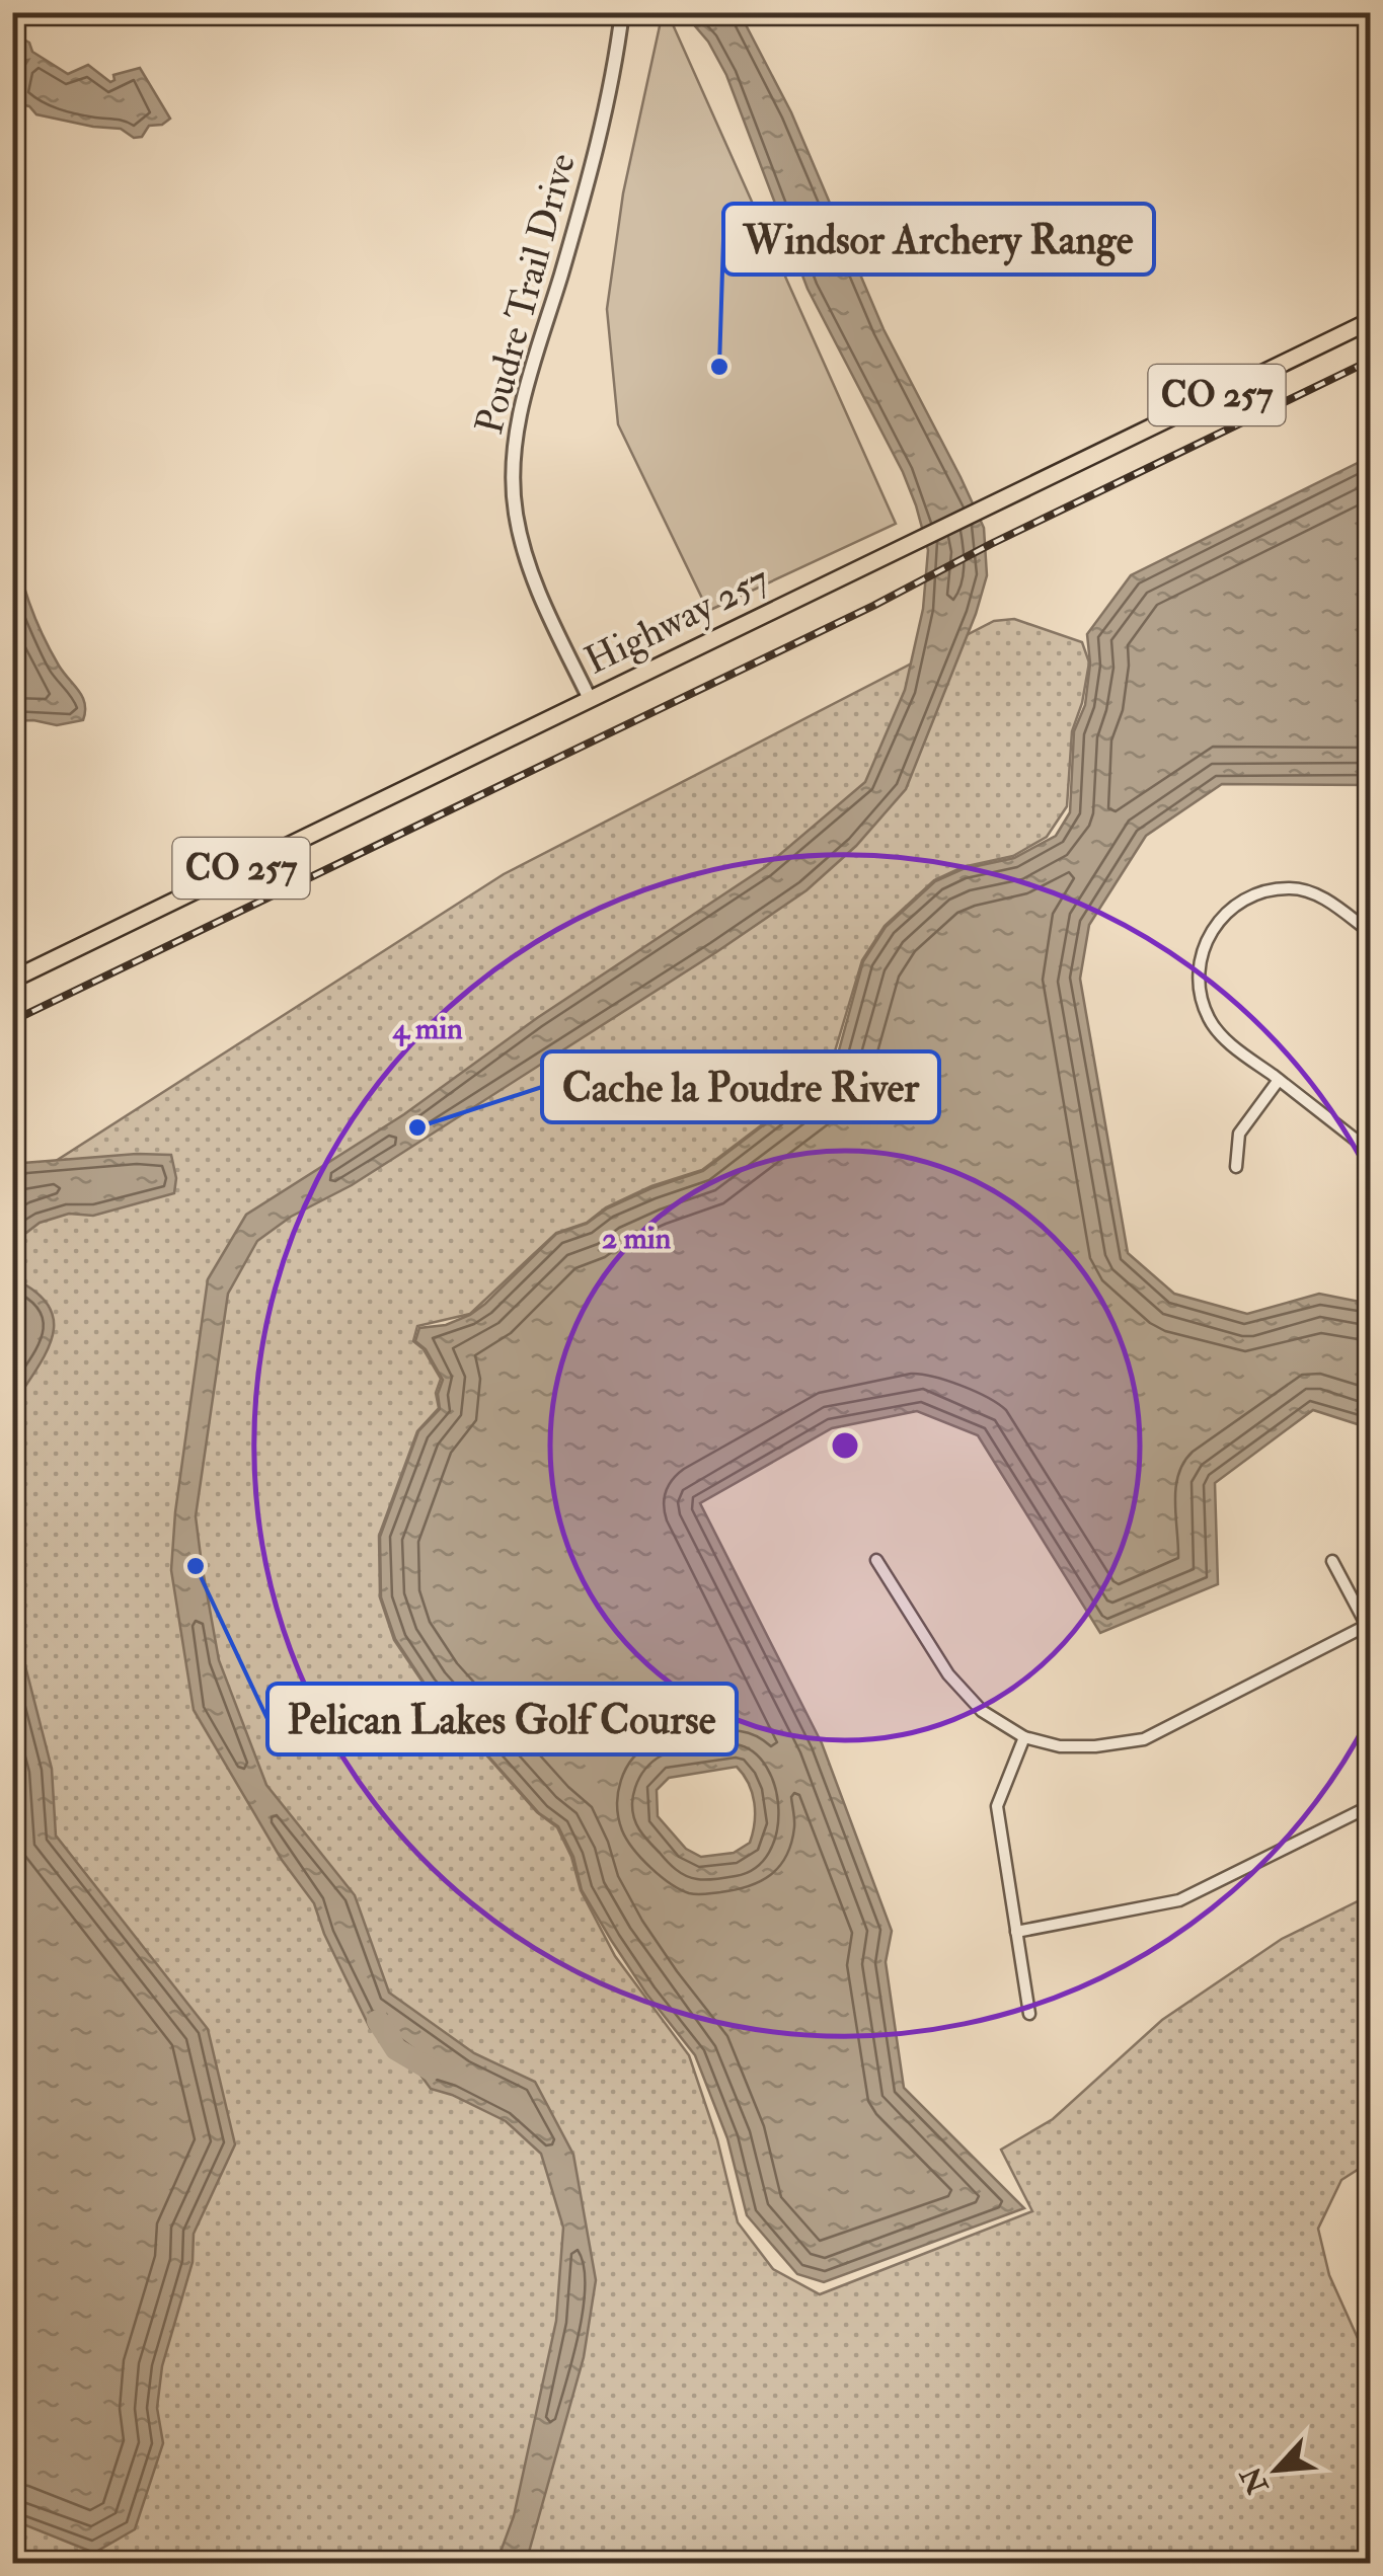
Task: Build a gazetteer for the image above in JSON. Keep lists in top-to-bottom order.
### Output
{
  "streets": {
    "main road": ["CO 257", "Highway 257"],
    "street": ["Poudre Trail Drive"]
  },
  "crossings": [
    ["Poudre Trail Drive", "Highway 257"]
  ],
  "places": ["Windsor Archery Range", "Cache la Poudre River", "Pelican Lakes Golf Course"],
  "north": "bottom left",
  "rings": ["4 min", "2 min"]
}
